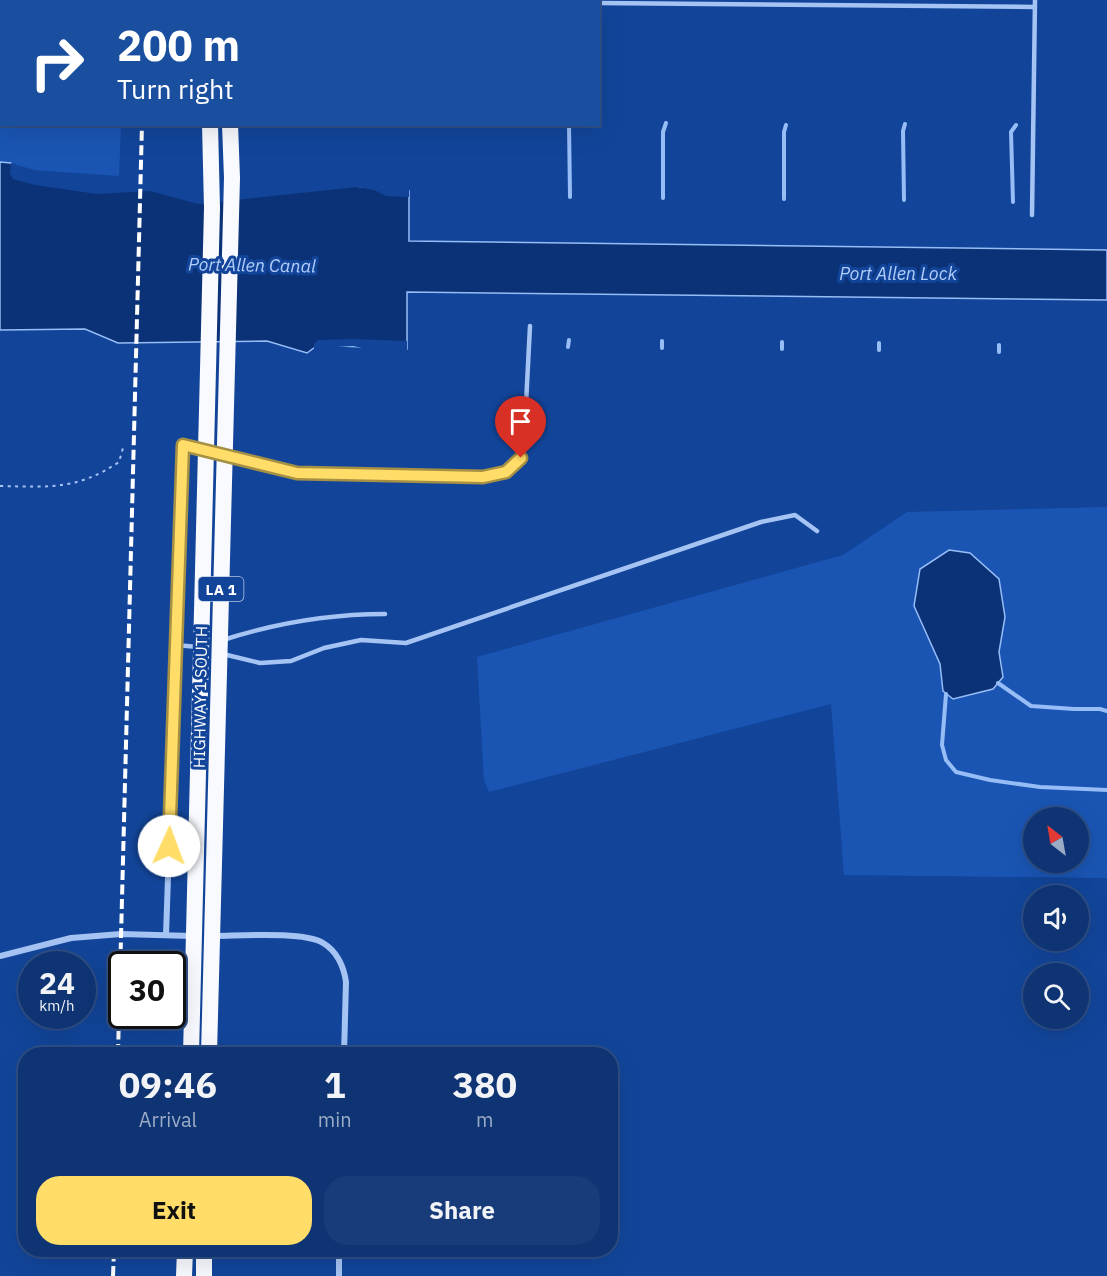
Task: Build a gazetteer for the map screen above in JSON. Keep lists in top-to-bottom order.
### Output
{
  "streets": {
    "highway": ["LA 1", "HIGHWAY 1 SOUTH"]
  },
  "water": ["Port Allen Canal", "Port Allen Lock"],
  "north": "top left",
  "page": {
    "turn": ["200 m", "Turn right"],
    "speed": "24 km/h",
    "limit": "30",
    "eta": [
      "09:46",
      "Arrival",
      "1",
      "min",
      "380",
      "m"
    ],
    "buttons": ["Exit", "Share"]
  }
}
